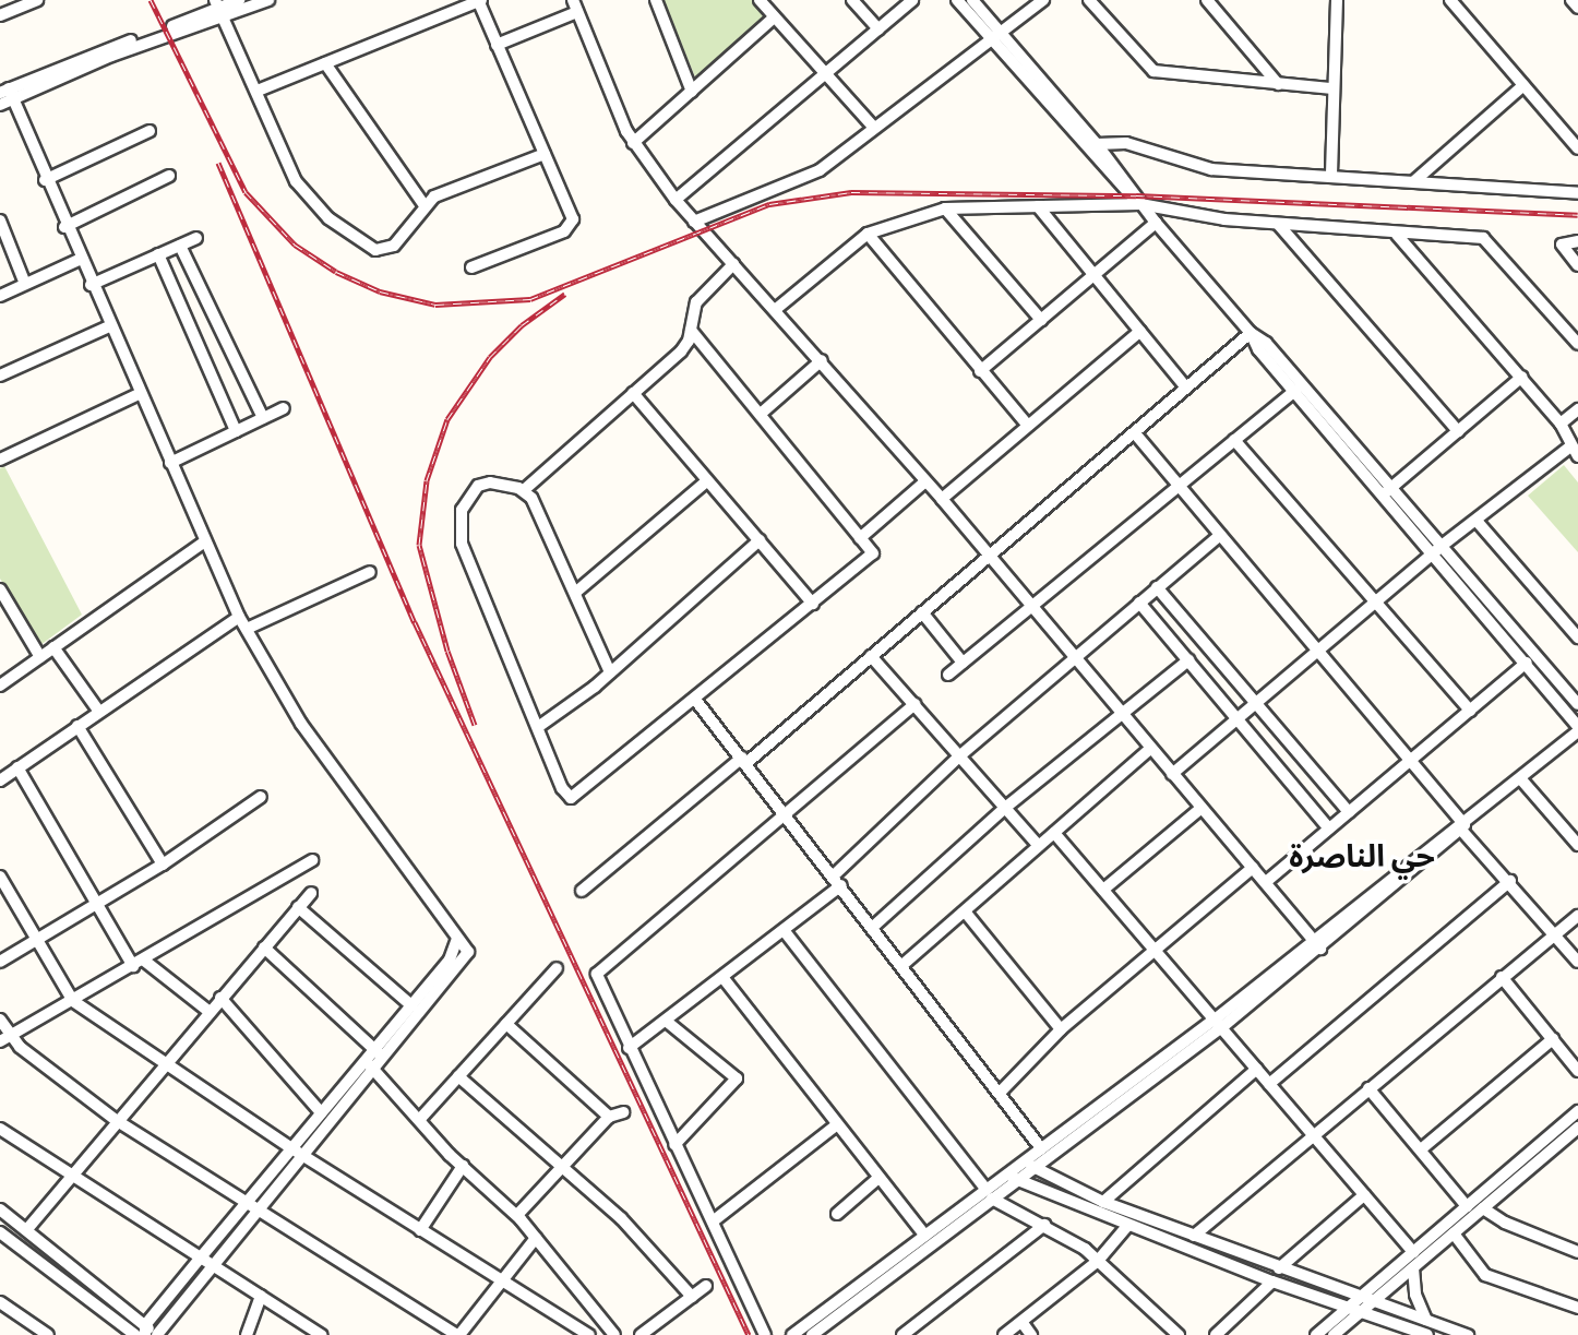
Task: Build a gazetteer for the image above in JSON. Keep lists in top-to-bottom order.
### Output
{
  "districts": ["حي الناصرة"]
}
